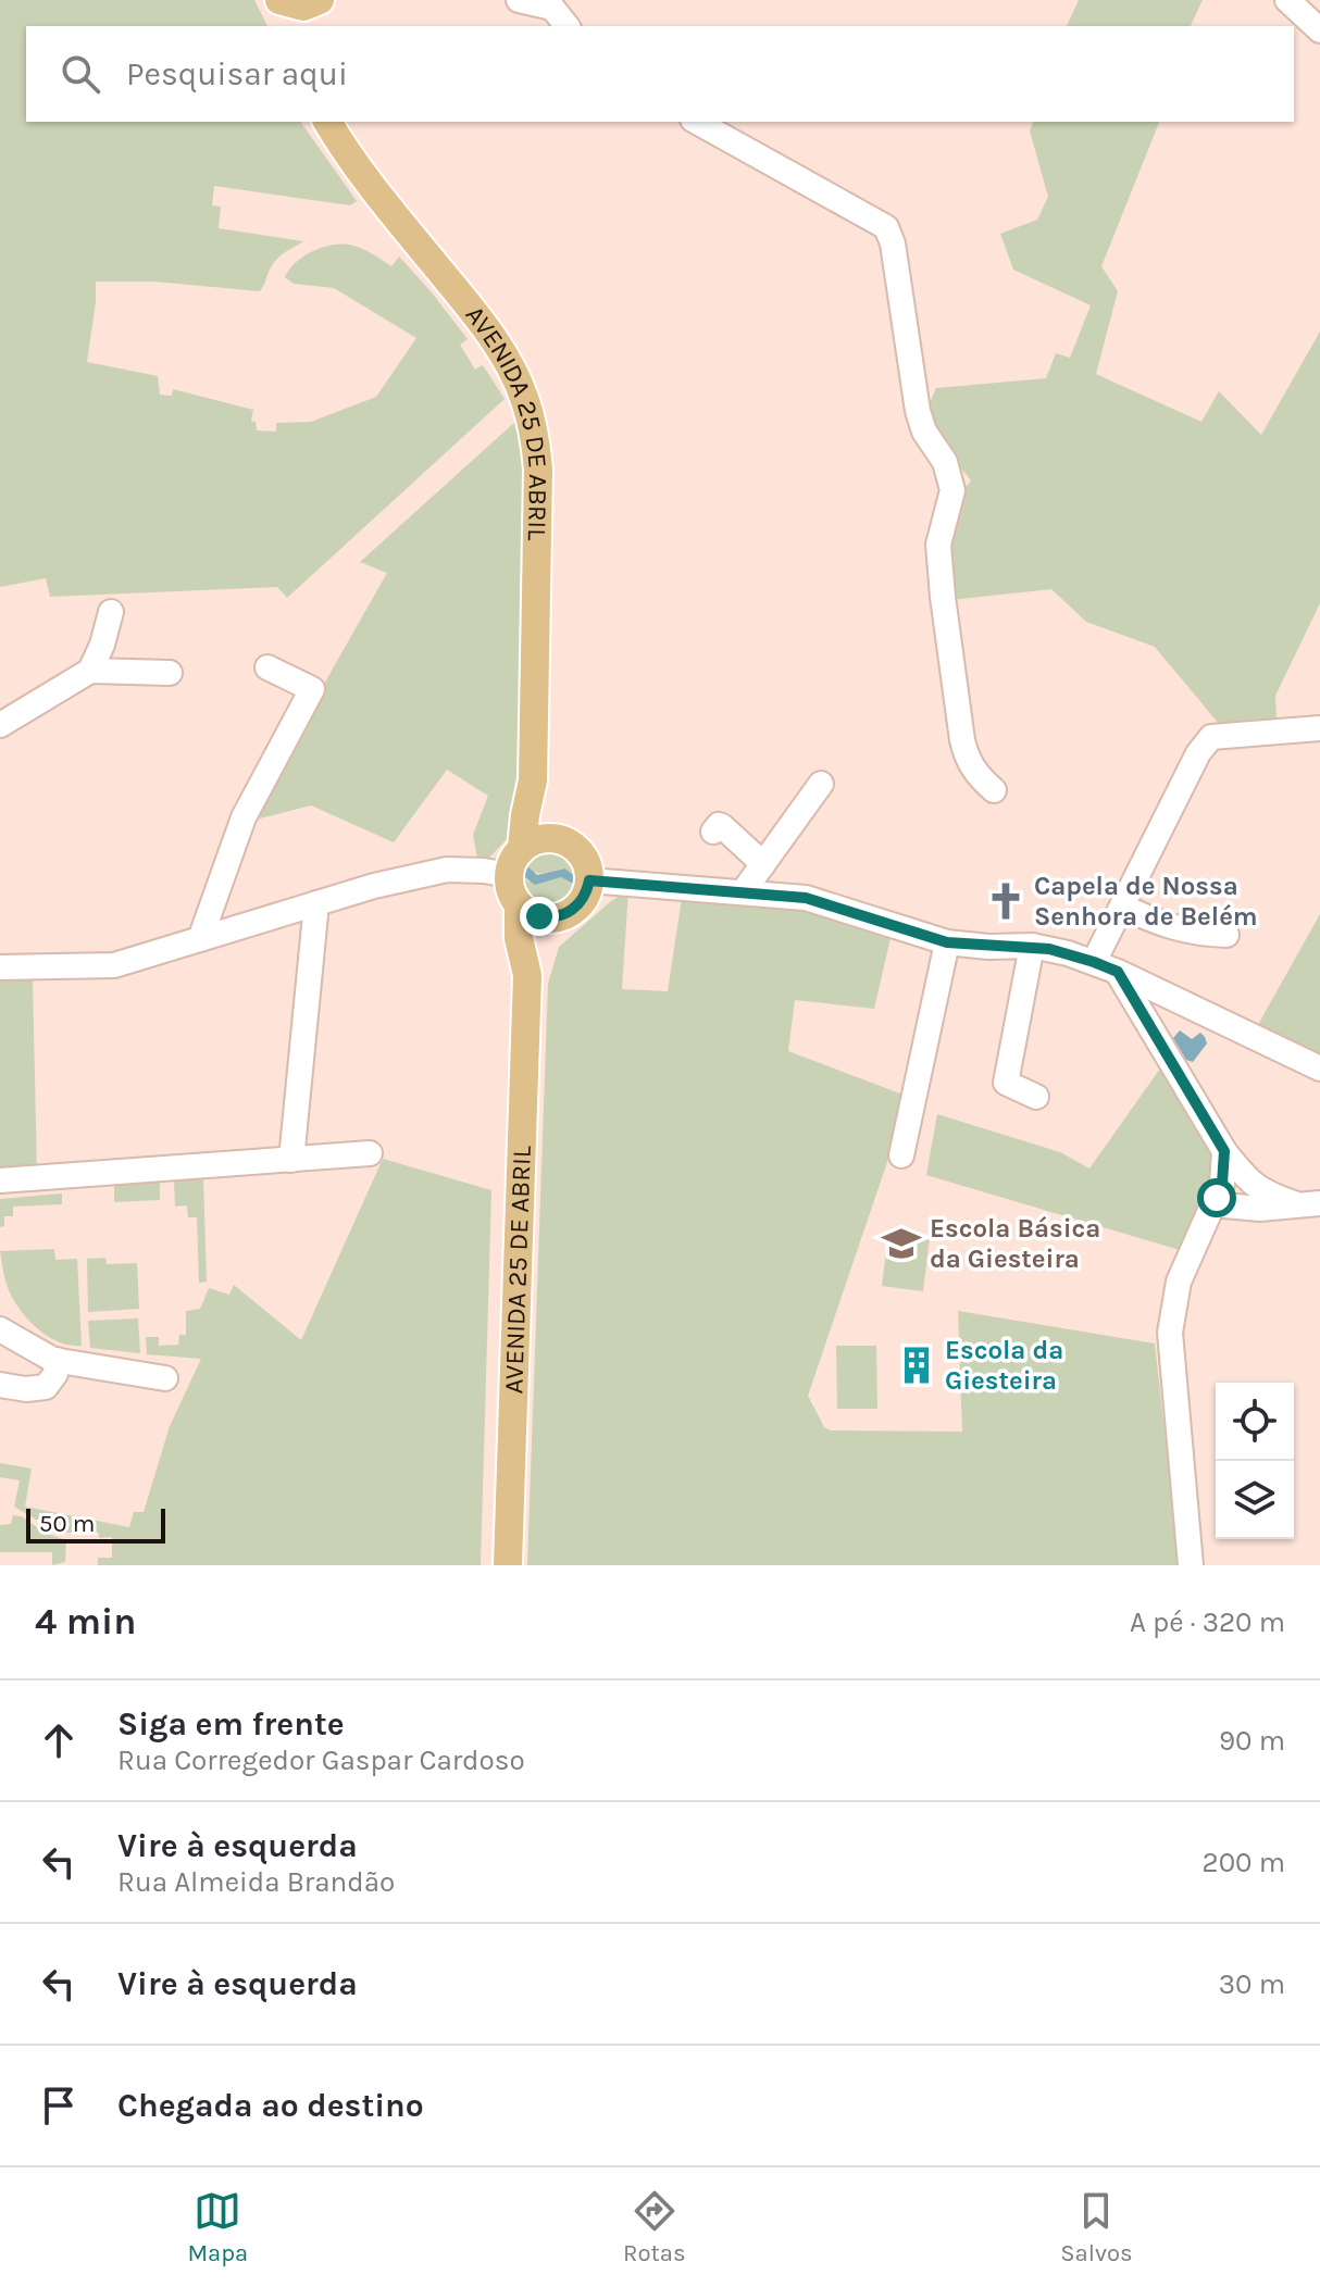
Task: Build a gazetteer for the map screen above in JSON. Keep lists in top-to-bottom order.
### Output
{
  "streets": {
    "main road": ["AVENIDA 25 DE ABRIL"]
  },
  "places": {
    "church": ["Capela de Nossa Senhora de Belém"],
    "school or university": ["Escola Básica da Giesteira"],
    "building": ["Escola da Giesteira"]
  },
  "scale_bar": "50 m",
  "page": {
    "search": "Pesquisar aqui",
    "scale": "50 m",
    "heading": ["4 min", "A pé · 320 m"],
    "list": [
      ["Siga em frente", "Rua Corregedor Gaspar Cardoso", "90 m"],
      ["Vire à esquerda", "Rua Almeida Brandão", "200 m"],
      ["Vire à esquerda", "30 m"],
      "Chegada ao destino"
    ],
    "nav": ["Mapa", "Rotas", "Salvos"]
  }
}
